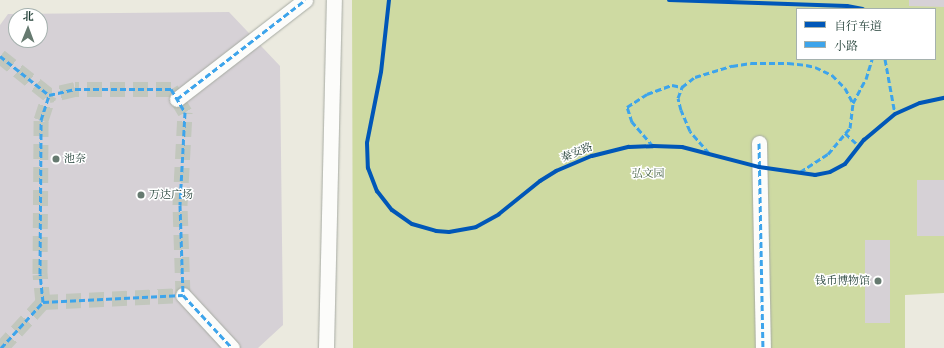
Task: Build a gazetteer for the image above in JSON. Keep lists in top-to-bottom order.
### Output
{
  "streets": {
    "cycle path": ["秦安路"]
  },
  "parks": ["弘文园"],
  "places": ["池奈", "万达广场", "钱币博物馆"],
  "legend": ["自行车道", "小路"],
  "north": "top"
}
